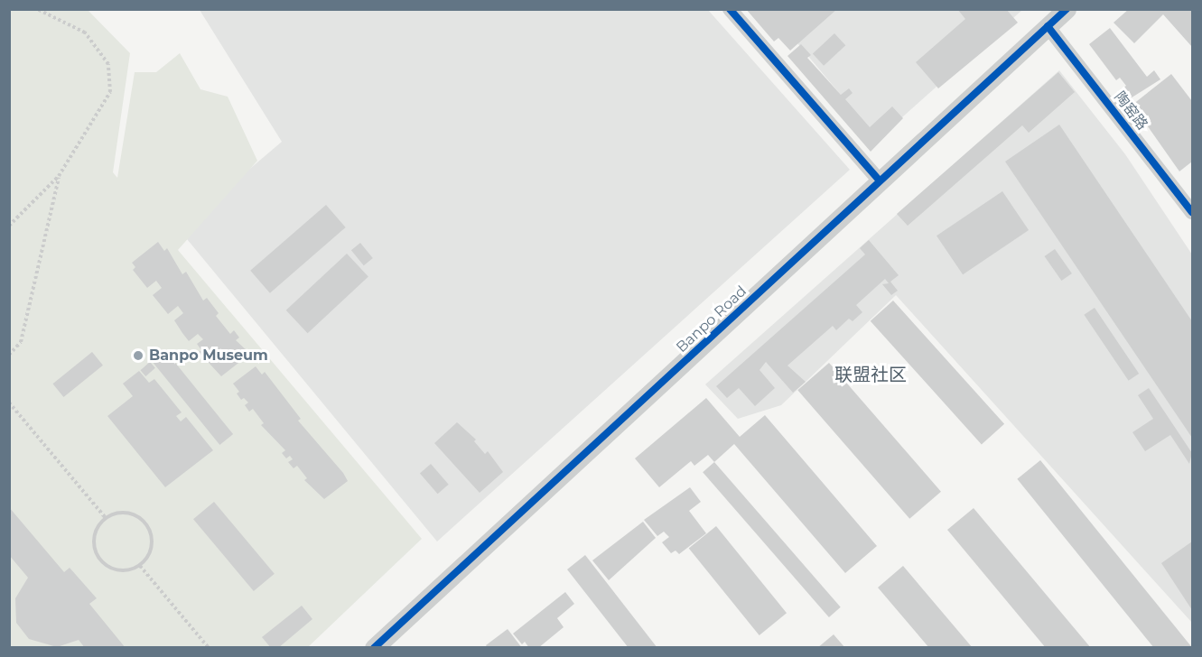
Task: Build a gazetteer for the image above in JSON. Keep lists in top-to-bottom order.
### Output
{
  "streets": {
    "street": ["陶窑路", "Banpo Road"]
  },
  "crossings": [
    ["陶窑路", "Banpo Road"]
  ],
  "districts": ["联盟社区"],
  "places": ["Banpo Museum"]
}
